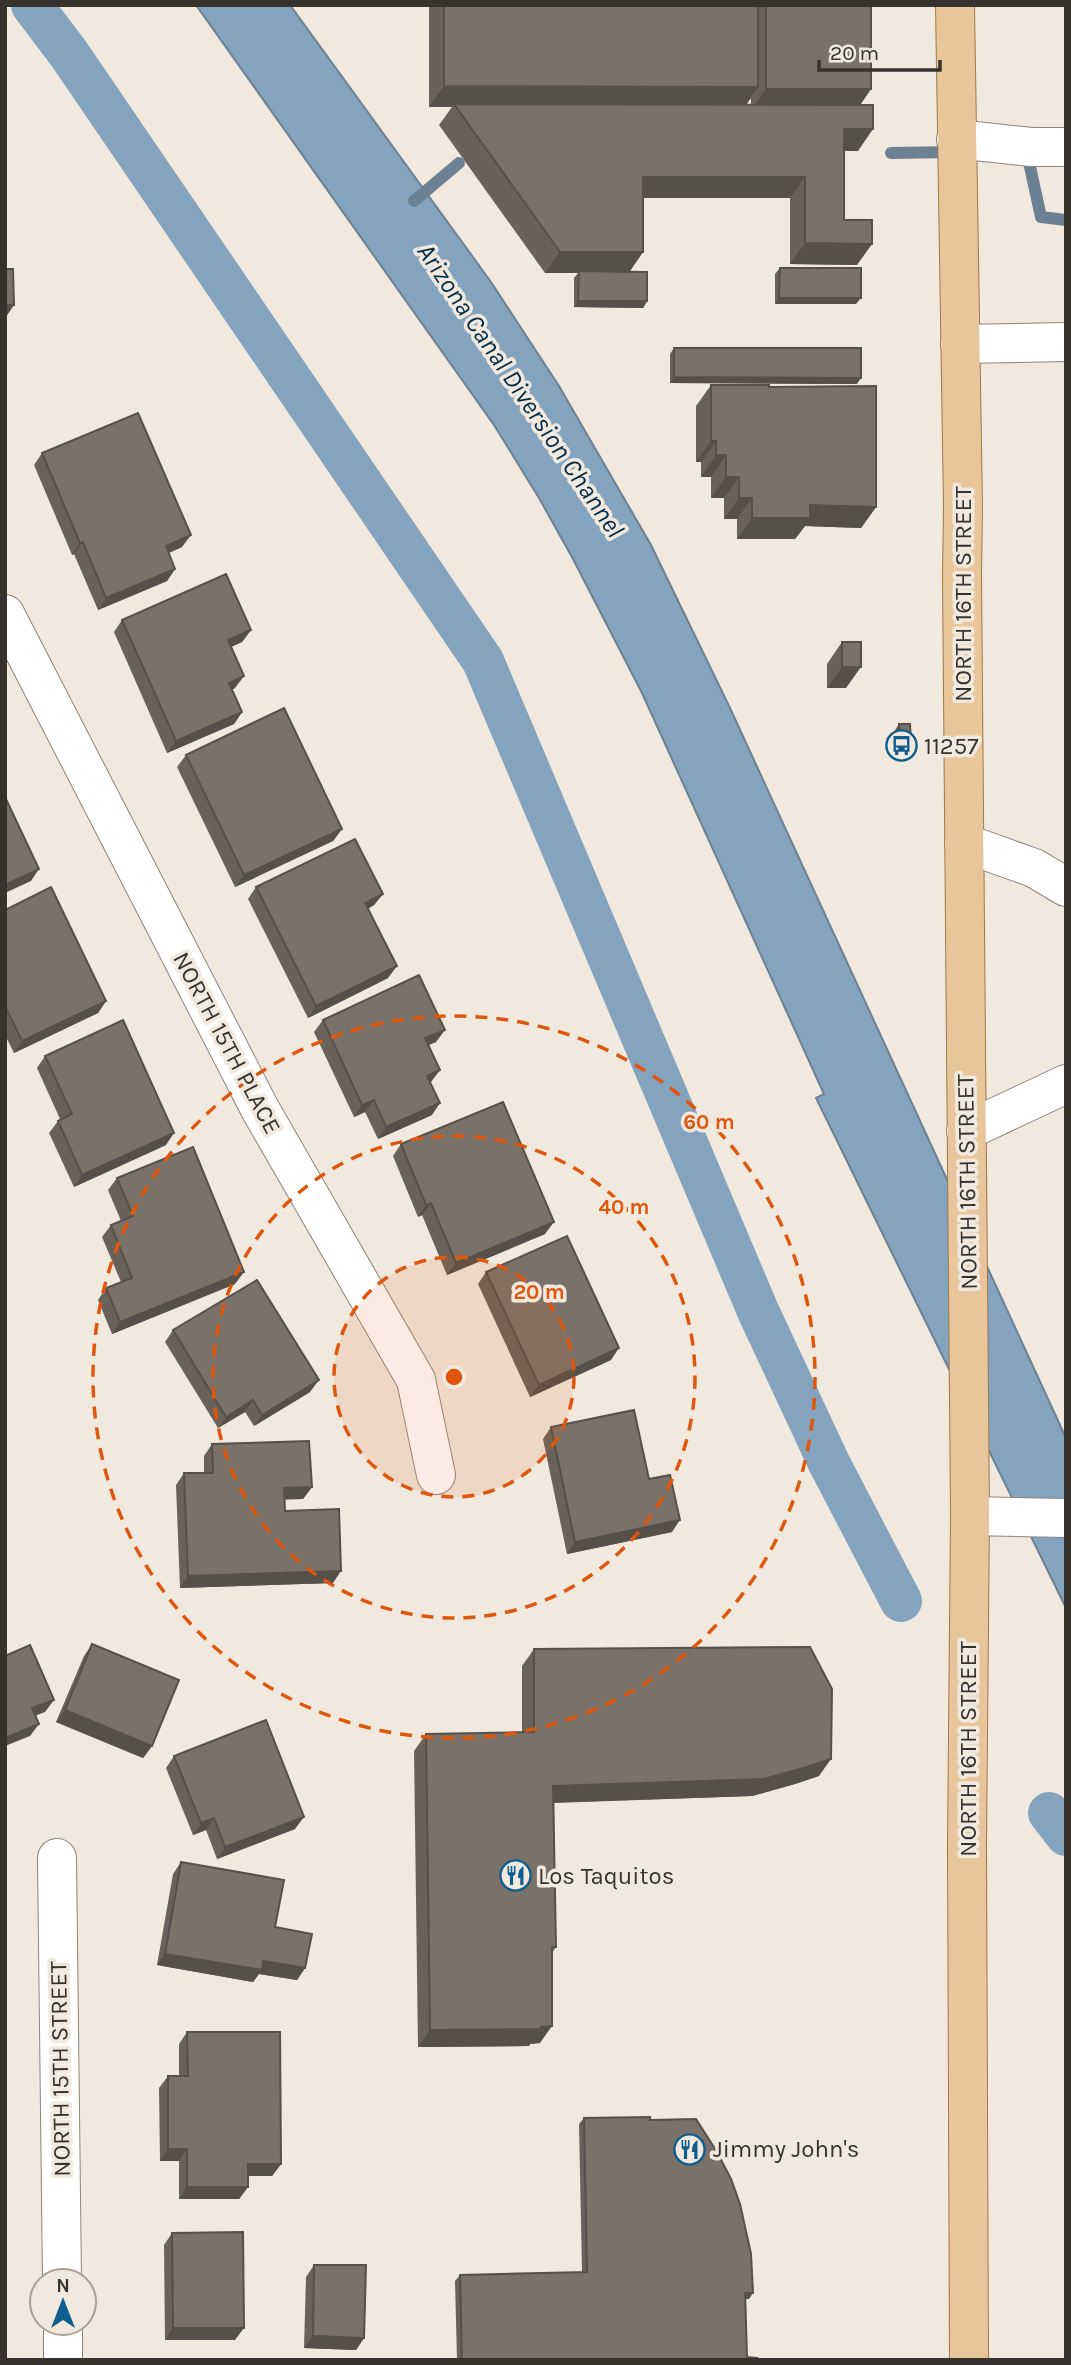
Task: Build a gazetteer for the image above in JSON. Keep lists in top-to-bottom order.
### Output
{
  "streets": {
    "main road": ["NORTH 16TH STREET"],
    "street": ["NORTH 15TH PLACE", "NORTH 15TH STREET"]
  },
  "water": ["Arizona Canal Diversion Channel"],
  "places": {
    "bus stop": ["11257"],
    "restaurant": ["Los Taquitos", "Jimmy John's"]
  },
  "scale_bar": "20 m",
  "north": "top",
  "rings": ["60 m", "40 m", "20 m"]
}
